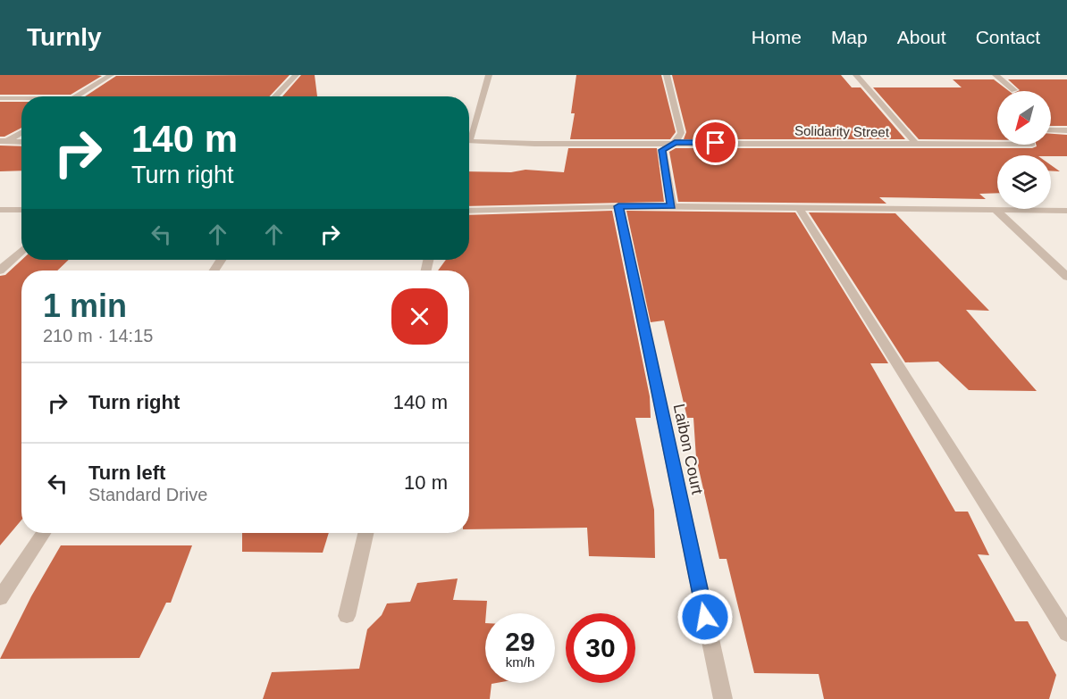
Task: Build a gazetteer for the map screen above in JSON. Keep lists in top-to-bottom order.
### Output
{
  "streets": {
    "street": ["Solidarity Street", "Laibon Court"]
  },
  "north": "bottom left",
  "page": {
    "header": "Turnly",
    "nav": [
      "Home",
      "Map",
      "About",
      "Contact"
    ],
    "turn": ["140 m", "Turn right"],
    "heading": ["1 min", "210 m · 14:15"],
    "list": [
      {
        "name": "Turn right",
        "value": "140 m"
      },
      {
        "name": "Turn left",
        "note": "Standard Drive",
        "value": "10 m"
      }
    ],
    "speed": "29 km/h",
    "limit": "30"
  }
}
